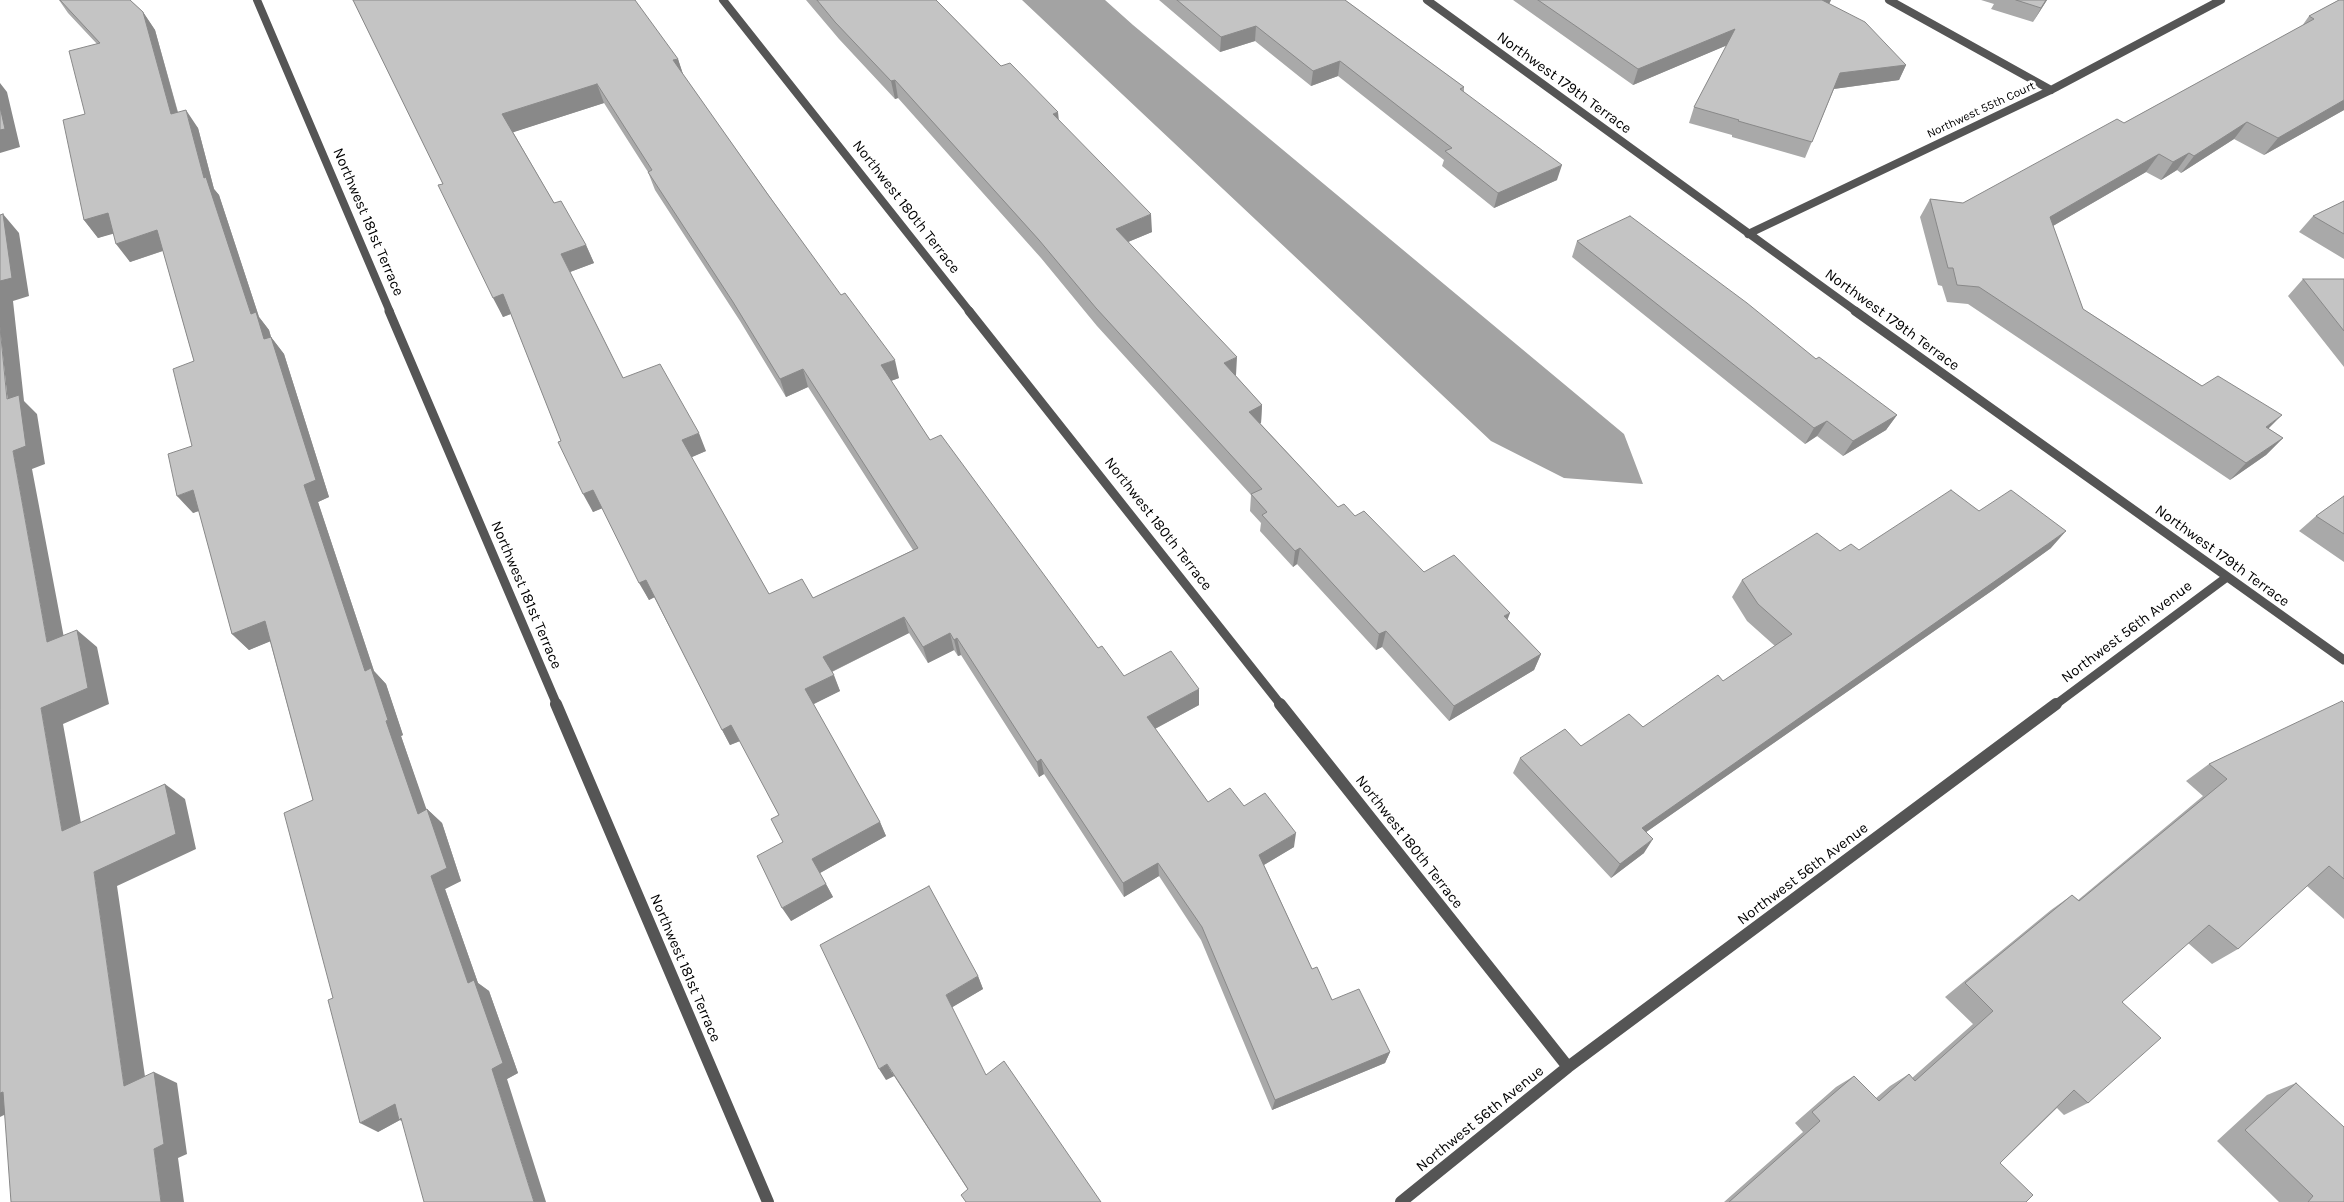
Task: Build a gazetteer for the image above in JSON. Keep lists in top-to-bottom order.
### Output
{
  "streets": {
    "street": [
      "Northwest 179th Terrace",
      "Northwest 55th Court",
      "Northwest 180th Terrace",
      "Northwest 181st Terrace",
      "Northwest 56th Avenue"
    ]
  },
  "crossings": [
    ["Northwest 179th Terrace", "Northwest 55th Court"],
    ["Northwest 179th Terrace", "Northwest 56th Avenue"],
    ["Northwest 180th Terrace", "Northwest 56th Avenue"]
  ]
}
